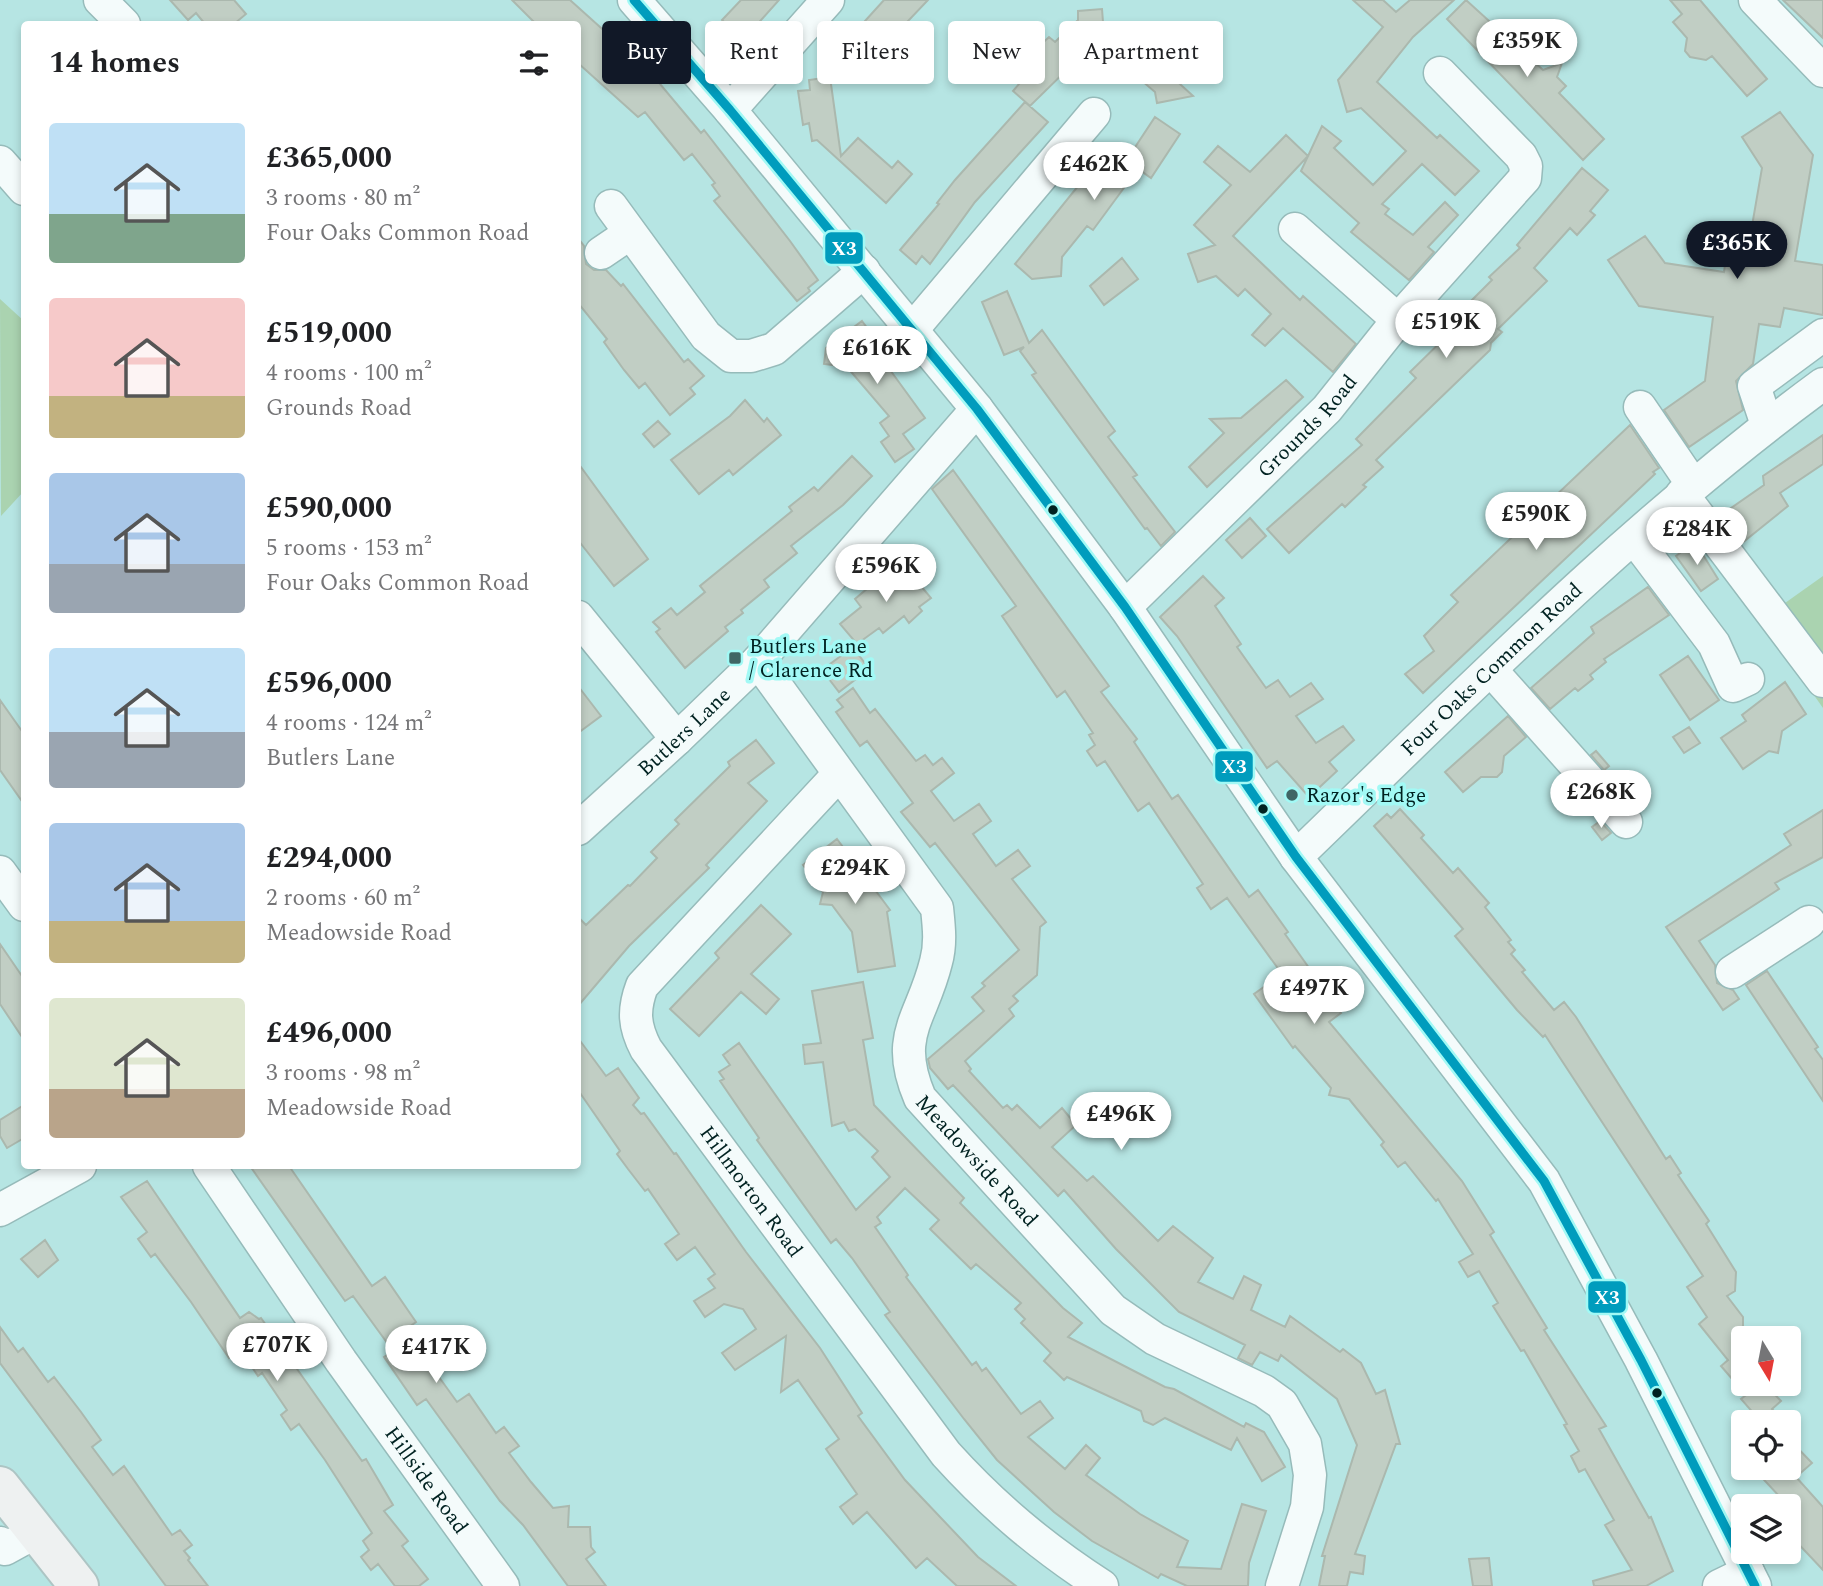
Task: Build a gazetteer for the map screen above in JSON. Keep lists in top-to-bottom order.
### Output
{
  "streets": {
    "street": [
      "Grounds Road",
      "Four Oaks Common Road",
      "Butlers Lane",
      "Meadowside Road",
      "Hillmorton Road",
      "Hillside Road"
    ]
  },
  "crossings": [
    ["Butlers Lane", "Meadowside Road"],
    ["Meadowside Road", "Hillmorton Road"]
  ],
  "places": {
    "transit": ["Butlers Lane / Clarence Rd"],
    "other": ["Razor's Edge"]
  },
  "lines": ["transit line X3"],
  "north": "bottom",
  "page": {
    "price": [
      "£359K",
      "£462K",
      "£365K",
      "£519K",
      "£616K",
      "£590K",
      "£284K",
      "£596K",
      "£268K",
      "£294K",
      "£497K",
      "£496K",
      "£707K",
      "£417K"
    ],
    "chip": [
      "Buy",
      "Rent",
      "Filters",
      "New",
      "Apartment"
    ],
    "heading": "14 homes",
    "list": [
      {
        "name": "£365,000",
        "note": "3 rooms · 80 m² · Four Oaks Common Road"
      },
      {
        "name": "£519,000",
        "note": "4 rooms · 100 m² · Grounds Road"
      },
      {
        "name": "£590,000",
        "note": "5 rooms · 153 m² · Four Oaks Common Road"
      },
      {
        "name": "£596,000",
        "note": "4 rooms · 124 m² · Butlers Lane"
      },
      {
        "name": "£294,000",
        "note": "2 rooms · 60 m² · Meadowside Road"
      },
      {
        "name": "£496,000",
        "note": "3 rooms · 98 m² · Meadowside Road"
      }
    ]
  }
}
